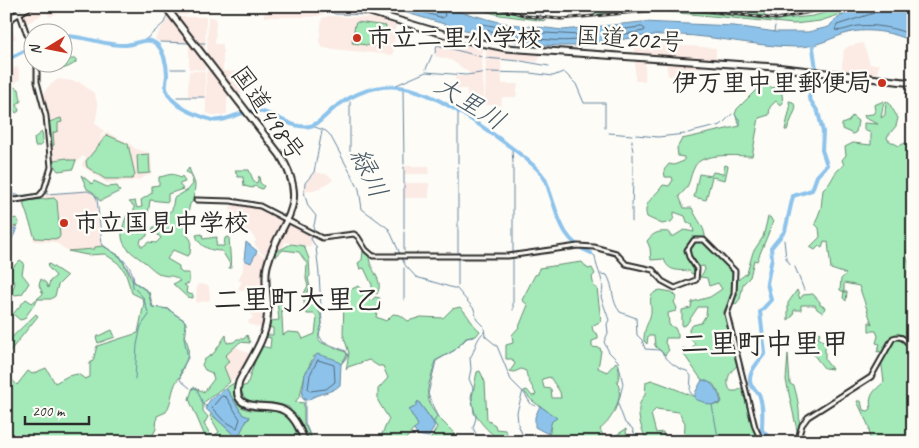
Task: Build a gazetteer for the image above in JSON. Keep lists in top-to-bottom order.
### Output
{
  "streets": {
    "highway": ["国道202号", "国道498号"]
  },
  "districts": ["二里町大里乙", "二里町中里甲"],
  "water": ["大里川", "緑川"],
  "places": ["市立二里小学校", "伊万里中里郵便局", "市立国見中学校"],
  "scale_bar": "200 m",
  "north": "left"
}
